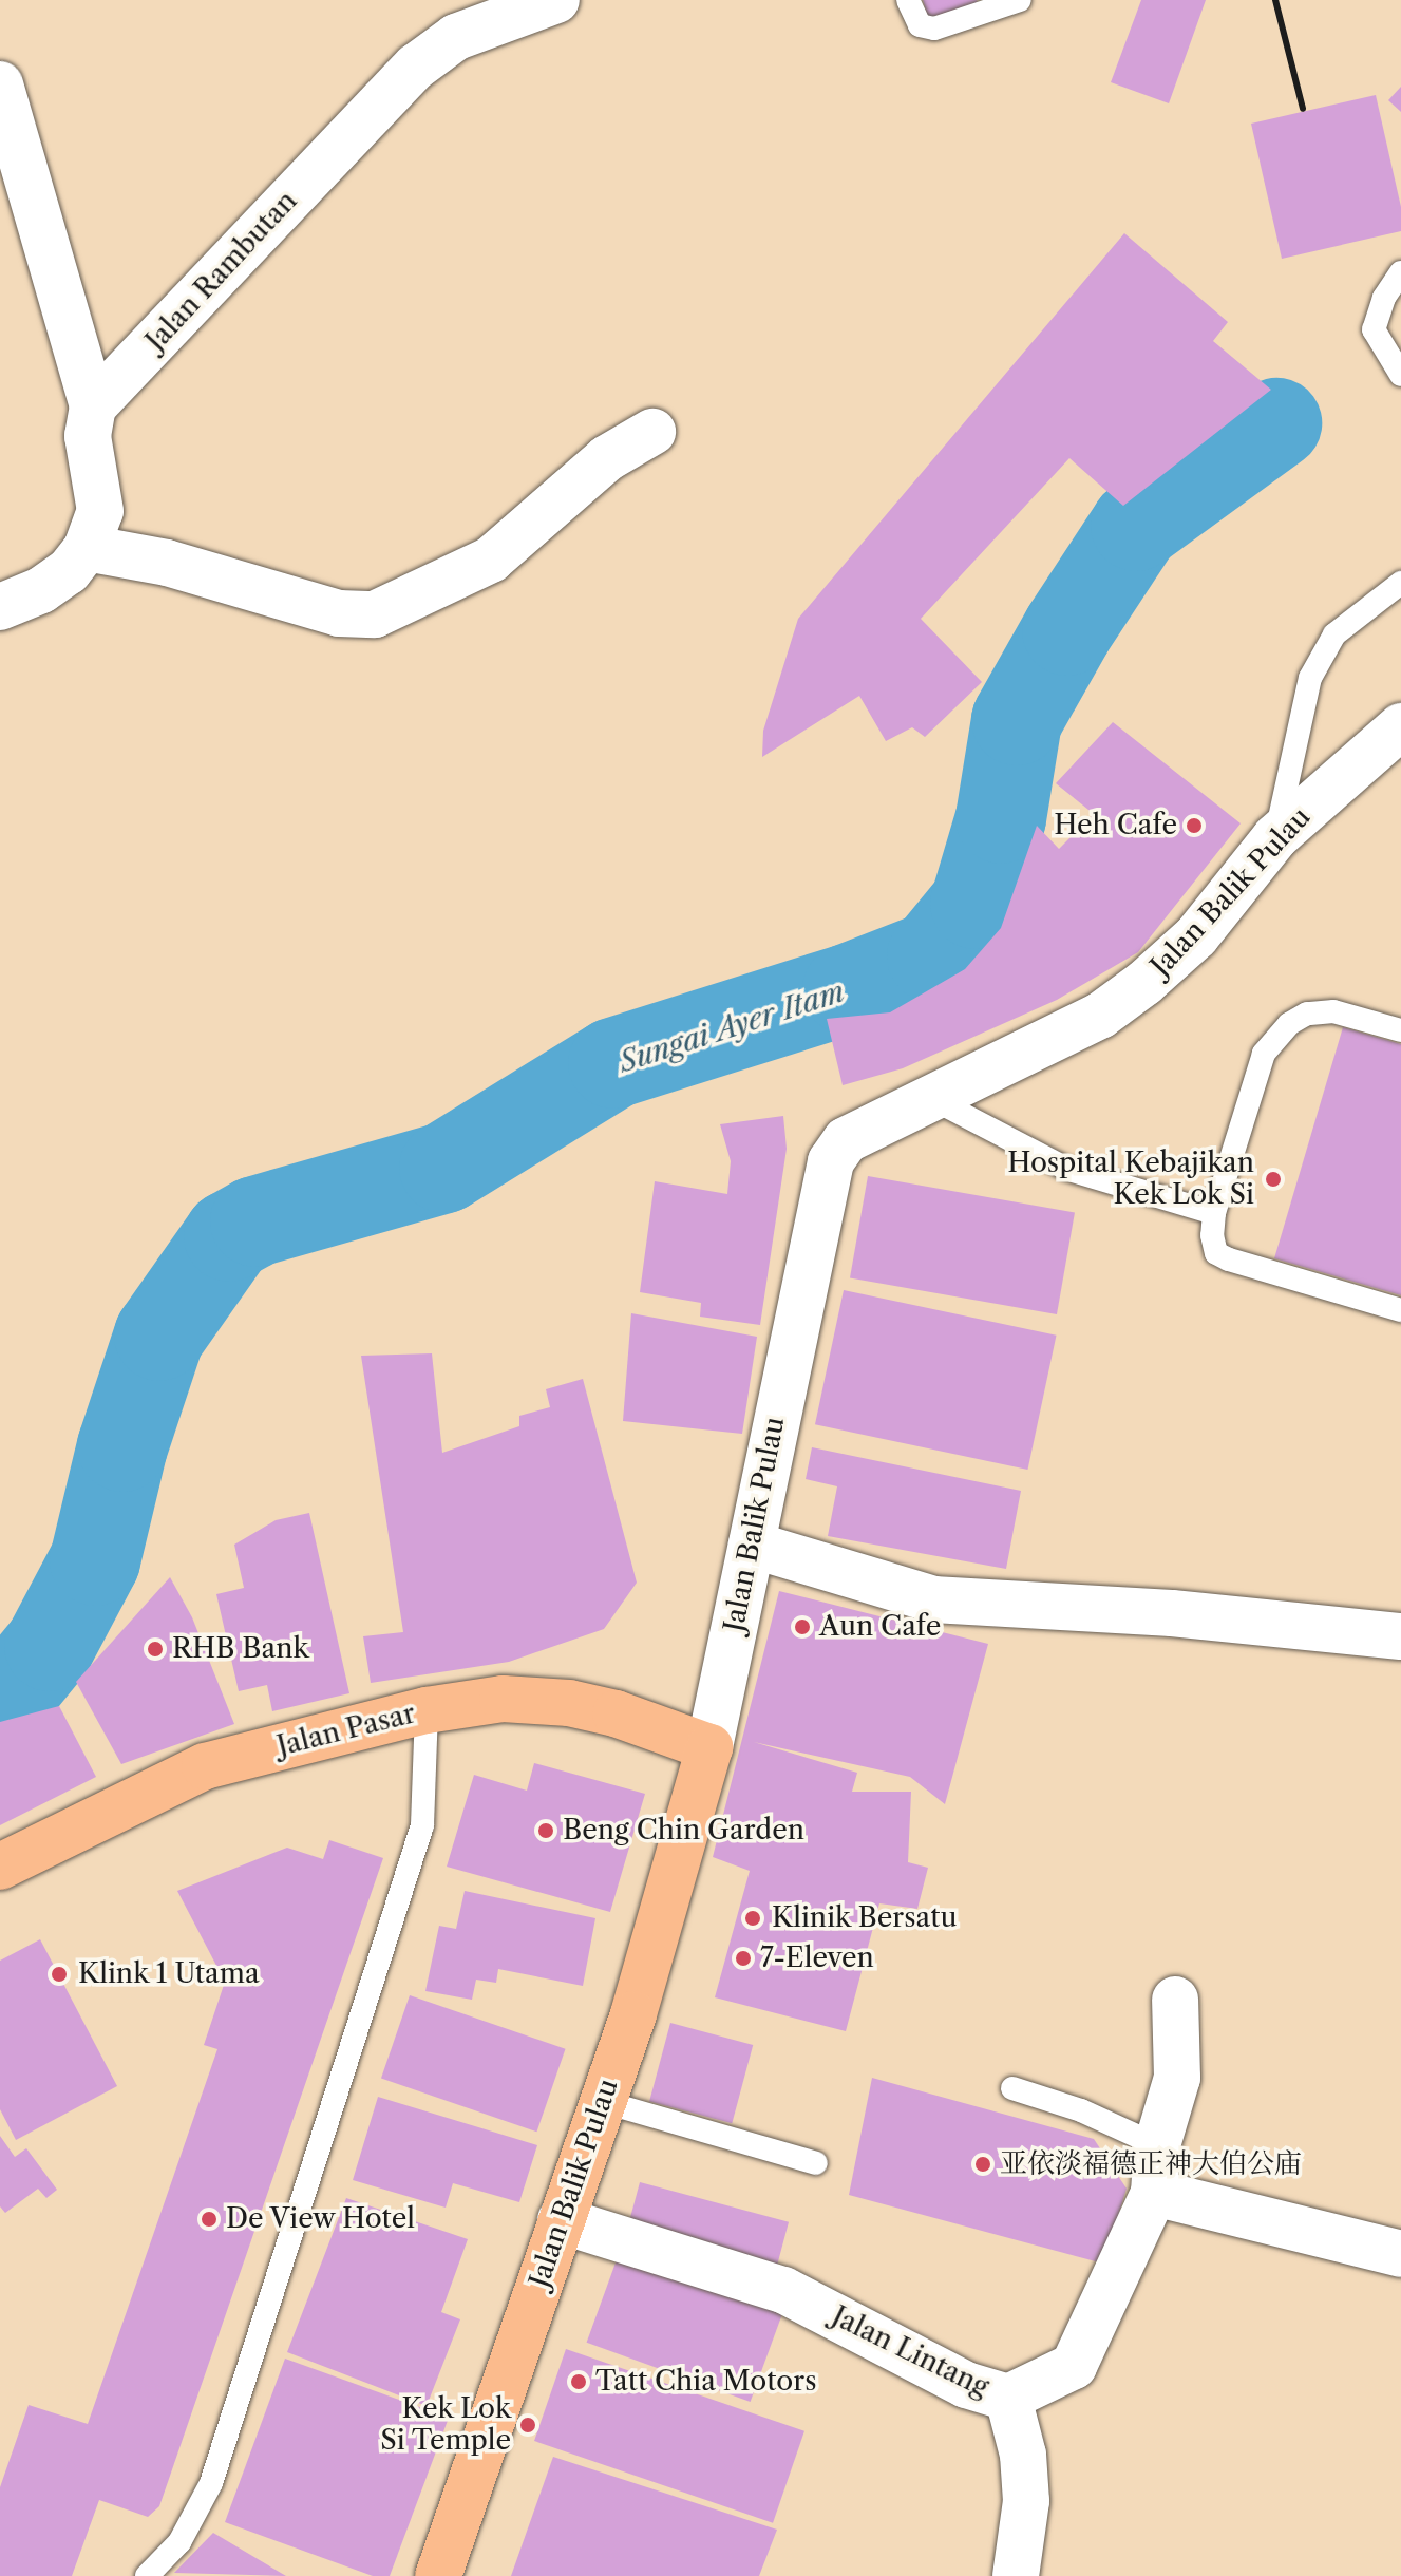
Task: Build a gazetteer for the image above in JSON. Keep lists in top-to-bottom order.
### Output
{
  "streets": {
    "main road": ["Jalan Balik Pulau", "Jalan Pasar"],
    "street": ["Jalan Rambutan", "Jalan Lintang"]
  },
  "crossings": [
    ["Jalan Balik Pulau", "Jalan Pasar"],
    ["Jalan Balik Pulau", "Jalan Lintang"]
  ],
  "water": ["Sungai Ayer Itam"],
  "places": [
    "Heh Cafe",
    "Hospital Kebajikan Kek Lok Si",
    "Aun Cafe",
    "RHB Bank",
    "Beng Chin Garden",
    "Klinik Bersatu",
    "7-Eleven",
    "Klink 1 Utama",
    "亚依淡福德正神大伯公庙",
    "De View Hotel",
    "Tatt Chia Motors",
    "Kek Lok Si Temple"
  ]
}
